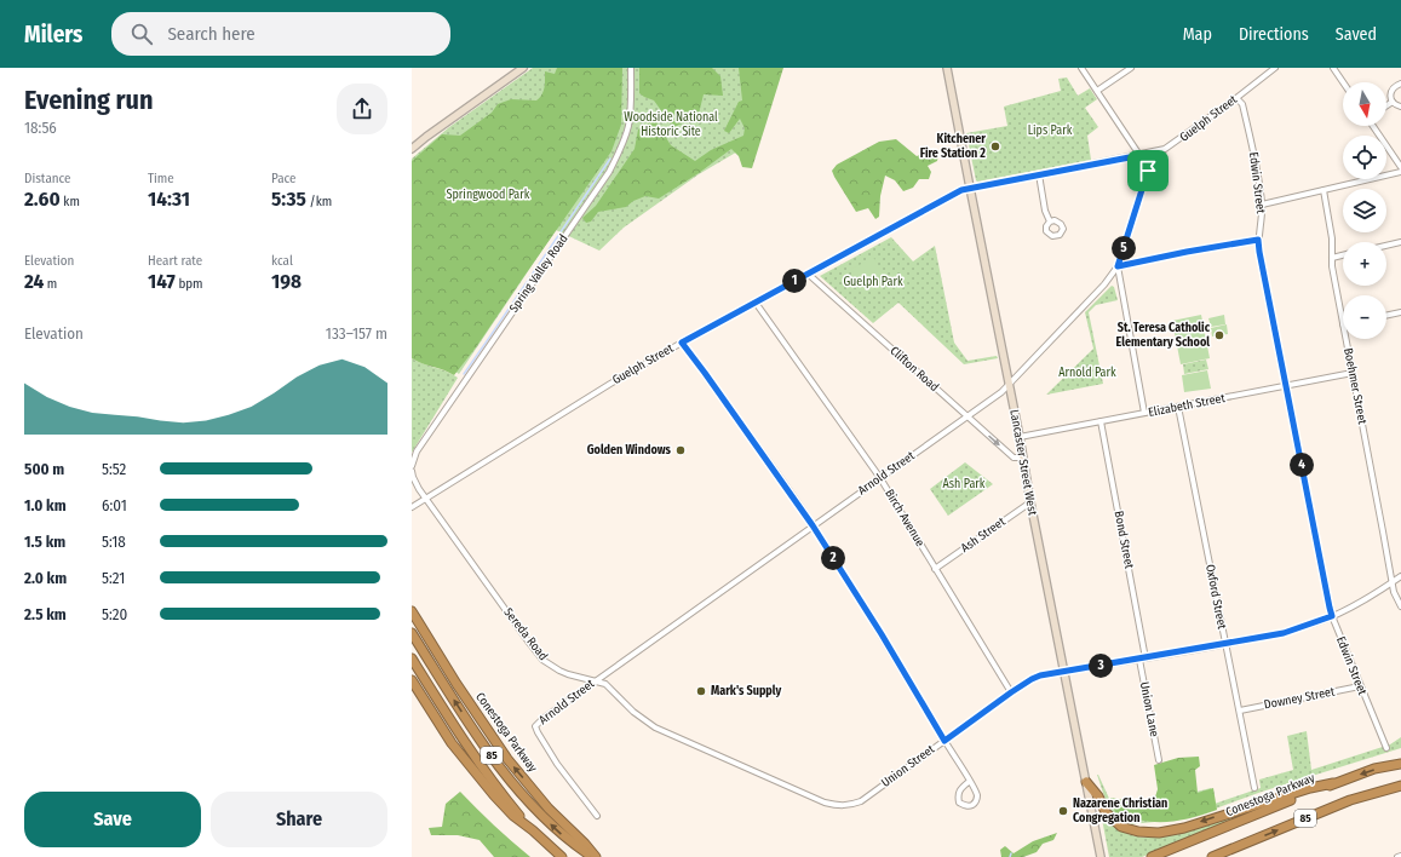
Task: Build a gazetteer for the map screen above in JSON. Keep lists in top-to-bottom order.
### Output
{
  "streets": {
    "highway": ["Conestoga Parkway", "85"],
    "main road": ["Lancaster Street West"],
    "street": [
      "Guelph Street",
      "Edwin Street",
      "Spring Valley Road",
      "Clifton Road",
      "Boehmer Street",
      "Elizabeth Street",
      "Arnold Street",
      "Birch Avenue",
      "Ash Street",
      "Bond Street",
      "Oxford Street",
      "Sereda Road",
      "Downey Street",
      "Union Lane",
      "Union Street"
    ]
  },
  "crossings": [
    ["Guelph Street", "Edwin Street"],
    ["Guelph Street", "Clifton Road"],
    ["Guelph Street", "Lancaster Street West"],
    ["Guelph Street", "Arnold Street"],
    ["Guelph Street", "Birch Avenue"],
    ["Guelph Street", "Sereda Road"],
    ["Edwin Street", "Elizabeth Street"],
    ["Edwin Street", "Downey Street"],
    ["Edwin Street", "Union Street"],
    ["Clifton Road", "Lancaster Street West"],
    ["Clifton Road", "Arnold Street"],
    ["Boehmer Street", "Elizabeth Street"],
    ["Boehmer Street", "Union Street"],
    ["Elizabeth Street", "Lancaster Street West"],
    ["Elizabeth Street", "Bond Street"],
    ["Elizabeth Street", "Oxford Street"],
    ["Lancaster Street West", "Arnold Street"],
    ["Lancaster Street West", "Ash Street"],
    ["Lancaster Street West", "Union Street"],
    ["Arnold Street", "Birch Avenue"],
    ["Arnold Street", "Sereda Road"],
    ["Birch Avenue", "Ash Street"],
    ["Birch Avenue", "Union Street"],
    ["Bond Street", "Union Street"],
    ["Oxford Street", "Downey Street"],
    ["Oxford Street", "Union Street"],
    ["Sereda Road", "Union Street"],
    ["Union Lane", "Union Street"]
  ],
  "parks": [
    "Woodside National Historic Site",
    "Lips Park",
    "Springwood Park",
    "Guelph Park",
    "Arnold Park",
    "Ash Park"
  ],
  "places": [
    "Kitchener Fire Station 2",
    "St. Teresa Catholic Elementary School",
    "Golden Windows",
    "Mark's Supply",
    "Nazarene Christian Congregation"
  ],
  "north": "bottom",
  "page": {
    "header": "Milers",
    "search": "Search here",
    "nav": ["Map", "Directions", "Saved"],
    "heading": ["Evening run", "18:56"],
    "map_buttons": ["+", "−"],
    "stats": [
      ["Distance", "2.60 km"],
      ["Time", "14:31"],
      ["Pace", "5:35 /km"],
      ["Elevation", "24 m"],
      ["Heart rate", "147 bpm"],
      ["kcal", "198"]
    ],
    "pins": [
      "5",
      "1",
      "4",
      "2",
      "3"
    ],
    "chart": ["Elevation", "133–157 m"],
    "list": [
      {
        "name": "500 m",
        "note": "5:52"
      },
      {
        "name": "1.0 km",
        "note": "6:01"
      },
      {
        "name": "1.5 km",
        "note": "5:18"
      },
      {
        "name": "2.0 km",
        "note": "5:21"
      },
      {
        "name": "2.5 km",
        "note": "5:20"
      }
    ],
    "buttons": ["Save", "Share"]
  }
}
